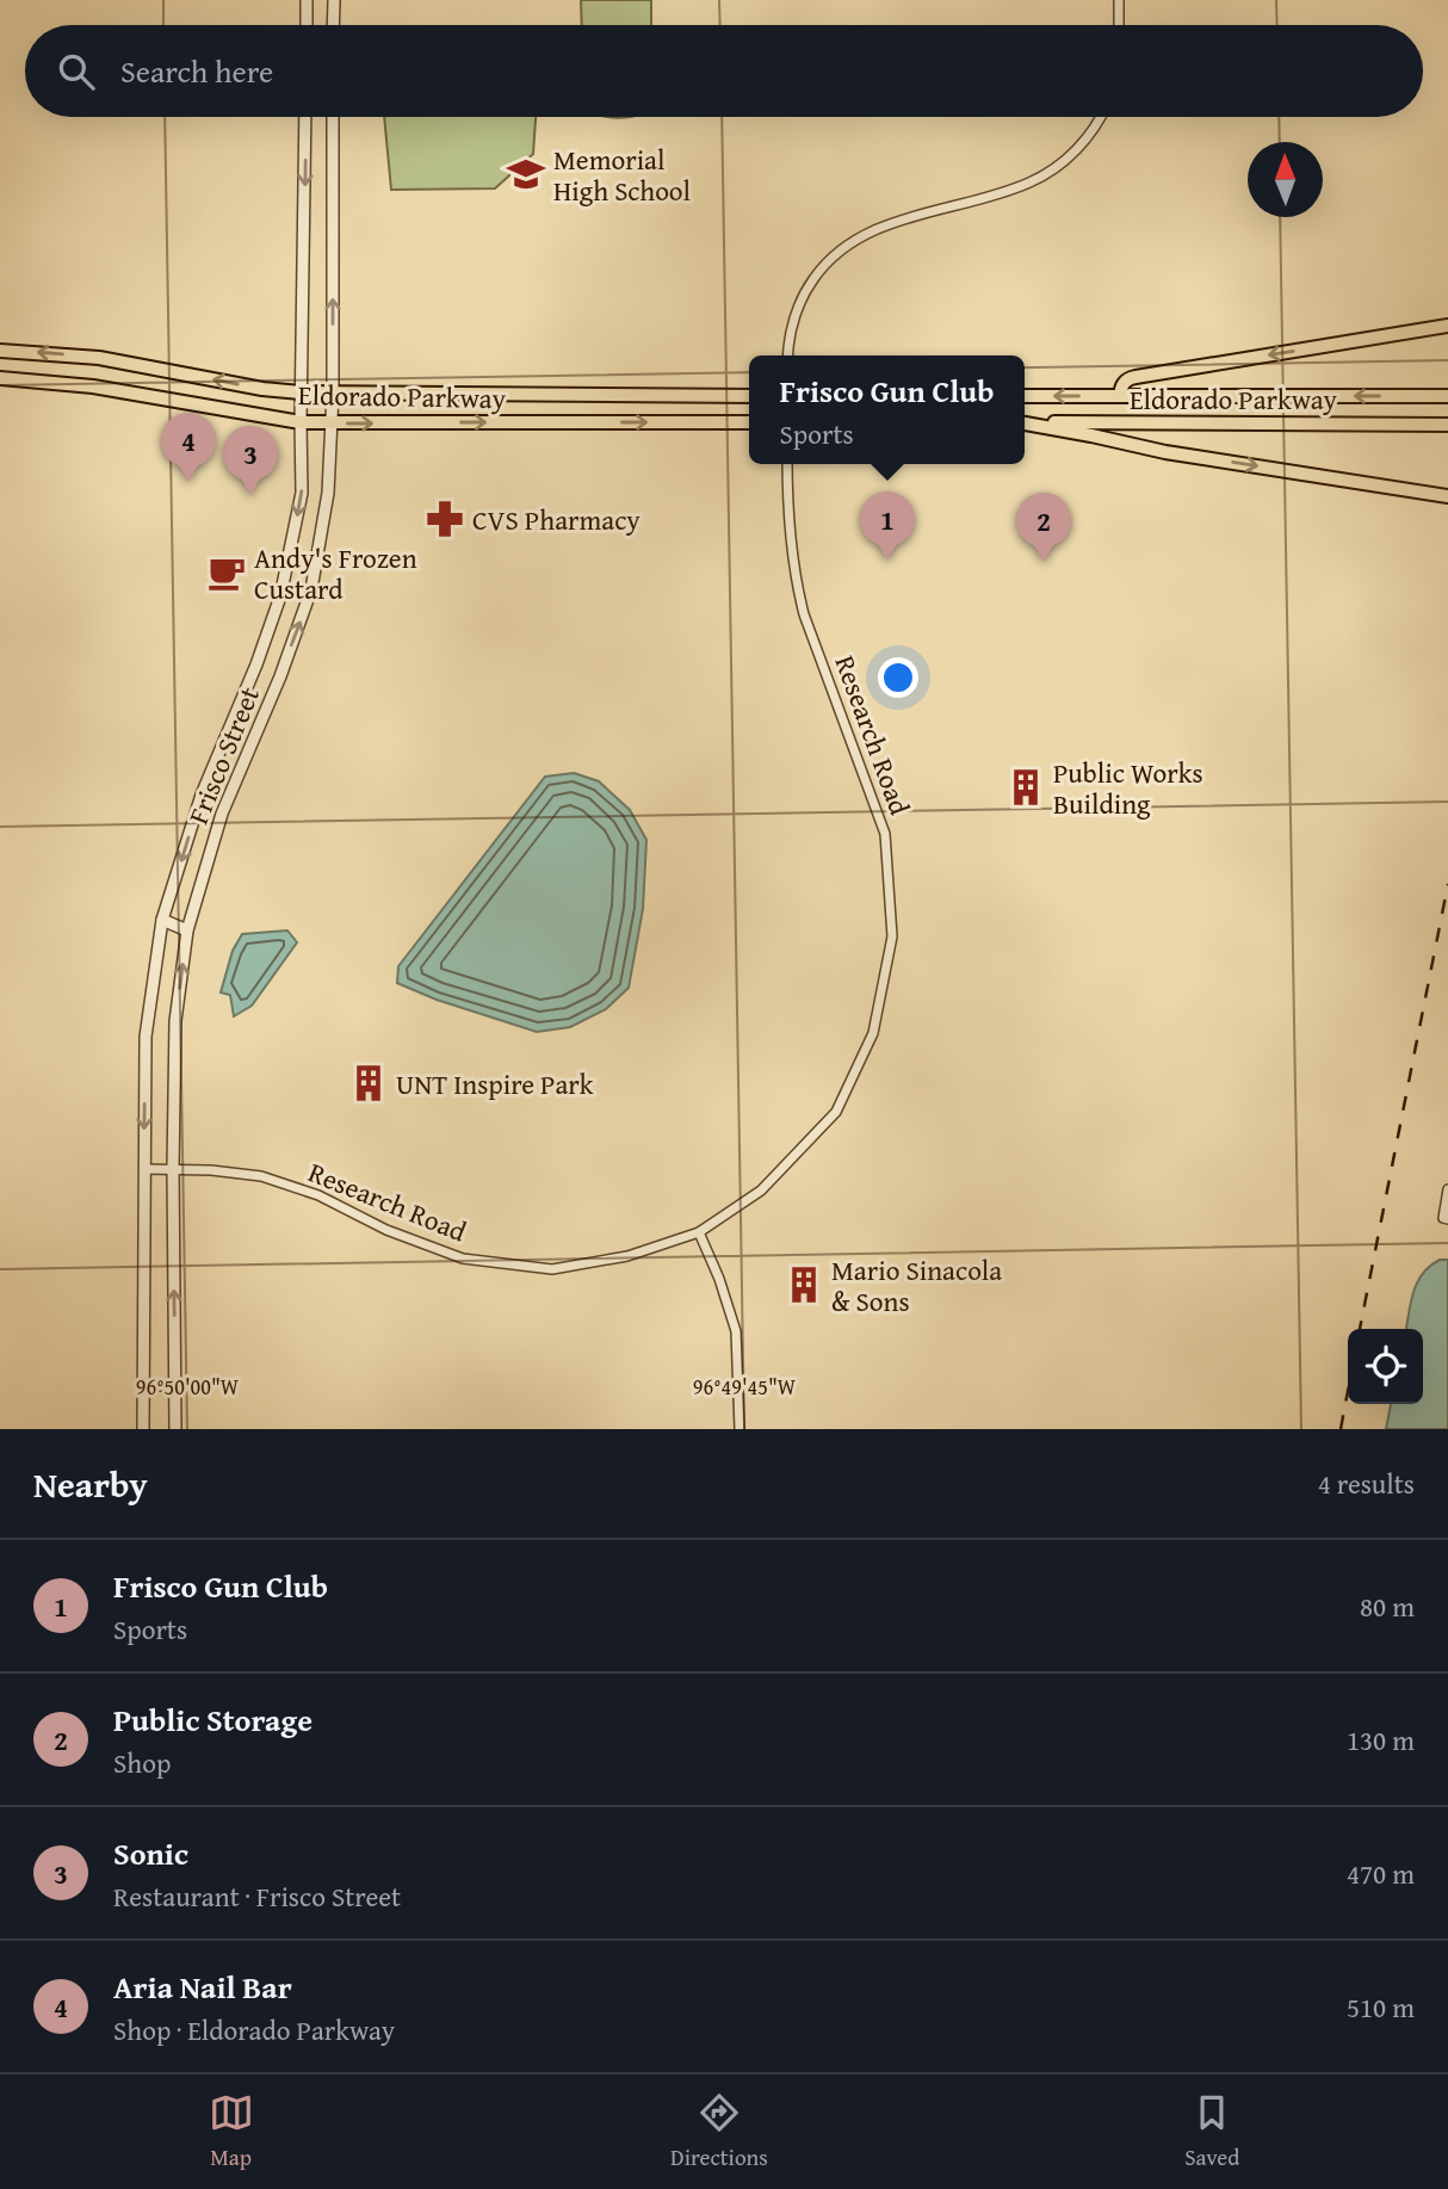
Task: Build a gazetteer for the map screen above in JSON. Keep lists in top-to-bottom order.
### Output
{
  "streets": {
    "main road": ["Eldorado Parkway"],
    "street": ["Research Road", "Frisco Street"]
  },
  "crossings": [
    ["Eldorado Parkway", "Frisco Street"],
    ["Research Road", "Frisco Street"]
  ],
  "places": {
    "school or university": ["Memorial High School"],
    "pharmacy": ["CVS Pharmacy"],
    "cafe": ["Andy's Frozen Custard"],
    "building": ["Public Works Building", "UNT Inspire Park", "Mario Sinacola & Sons"]
  },
  "north": "top",
  "page": {
    "search": "Search here",
    "popup": ["Frisco Gun Club", "Sports"],
    "pins": [
      "4",
      "3",
      "1",
      "2"
    ],
    "heading": ["Nearby", "4 results"],
    "list": [
      {
        "mark": "1",
        "name": "Frisco Gun Club",
        "note": "Sports",
        "value": "80 m"
      },
      {
        "mark": "2",
        "name": "Public Storage",
        "note": "Shop",
        "value": "130 m"
      },
      {
        "mark": "3",
        "name": "Sonic",
        "note": "Restaurant · Frisco Street",
        "value": "470 m"
      },
      {
        "mark": "4",
        "name": "Aria Nail Bar",
        "note": "Shop · Eldorado Parkway",
        "value": "510 m"
      }
    ],
    "nav": ["Map", "Directions", "Saved"]
  },
  "coordinates": ["96°50'00\"W", "96°49'45\"W"]
}
